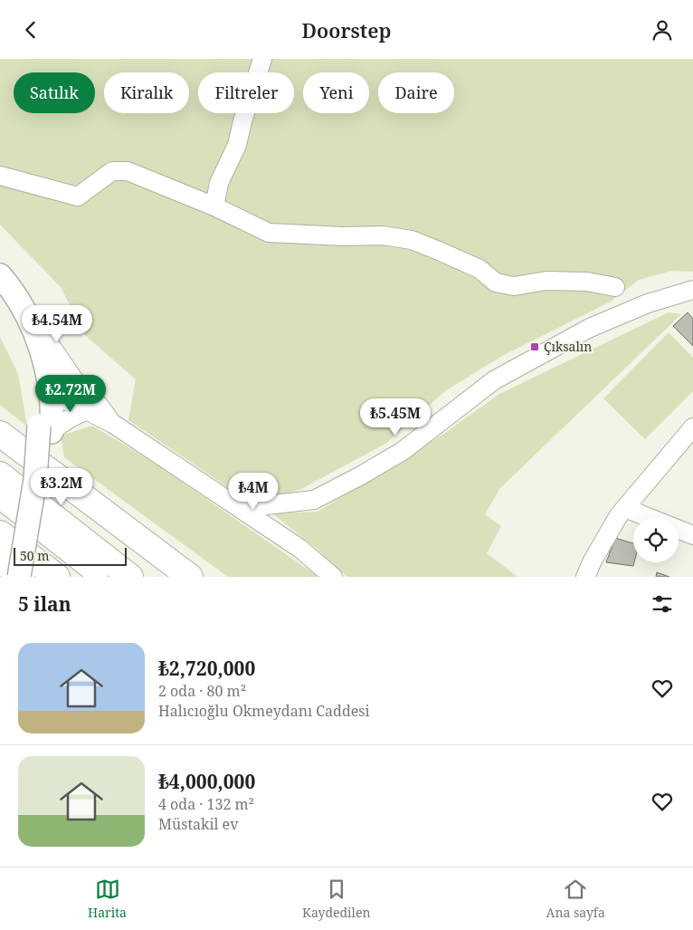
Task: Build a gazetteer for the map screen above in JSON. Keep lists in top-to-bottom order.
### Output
{
  "places": {
    "transit": ["Çıksalın"]
  },
  "scale_bar": "50 m",
  "page": {
    "header": "Doorstep",
    "chip": [
      "Satılık",
      "Kiralık",
      "Filtreler",
      "Yeni",
      "Daire"
    ],
    "price": [
      "₺4.54M",
      "₺2.72M",
      "₺5.45M",
      "₺3.2M",
      "₺4M"
    ],
    "scale": "50 m",
    "heading": "5 ilan",
    "list": [
      {
        "name": "₺2,720,000",
        "note": "2 oda · 80 m² · Halıcıoğlu Okmeydanı Caddesi"
      },
      {
        "name": "₺4,000,000",
        "note": "4 oda · 132 m² · Müstakil ev"
      }
    ],
    "tabs": ["Harita", "Kaydedilen", "Ana sayfa"]
  }
}
